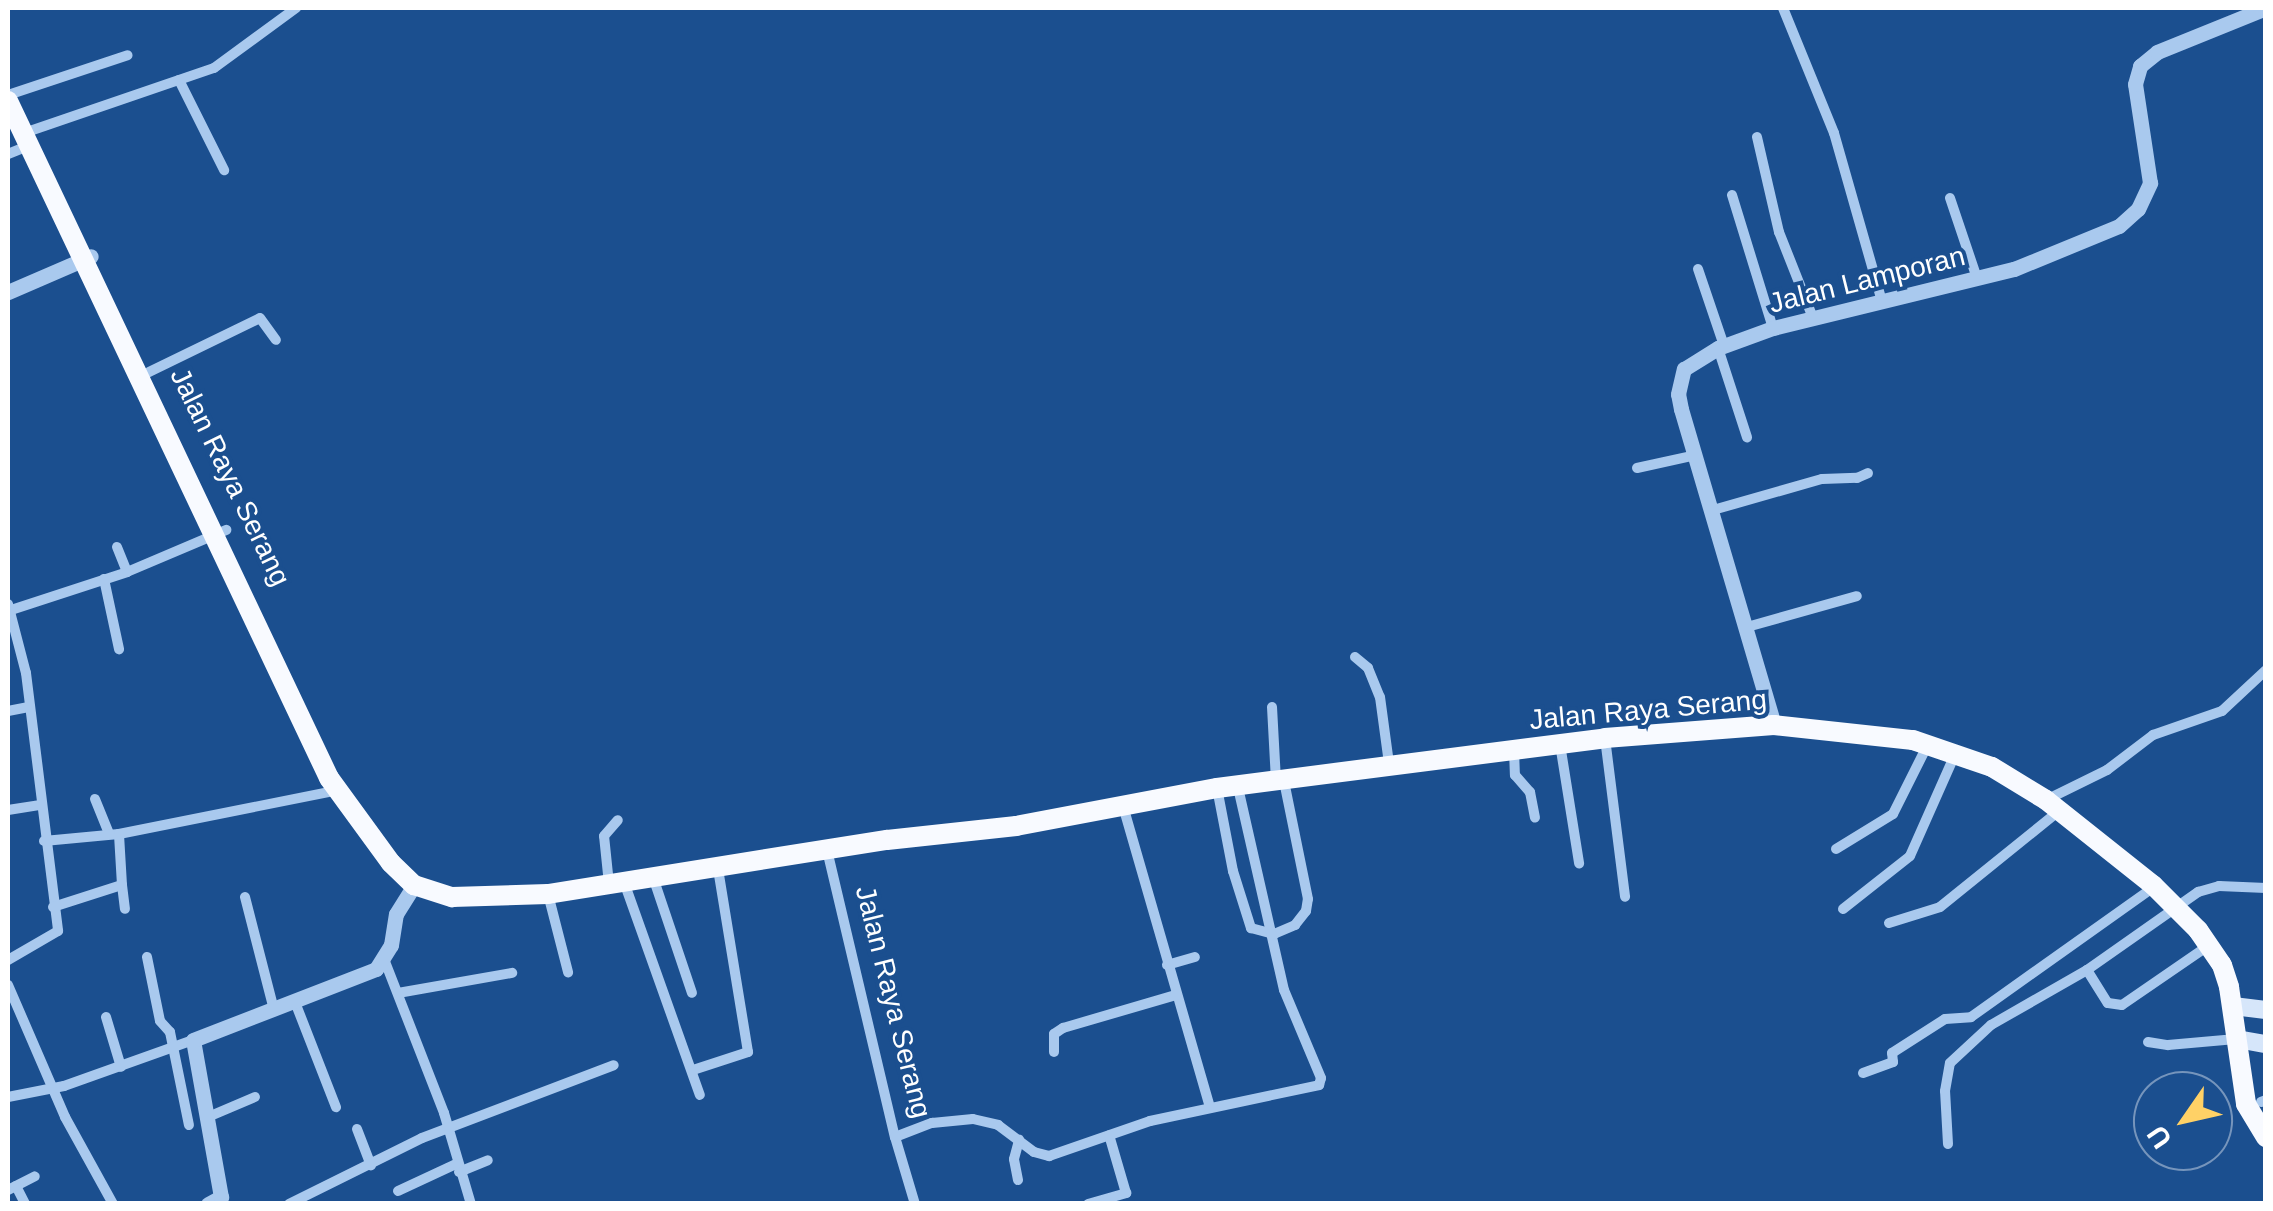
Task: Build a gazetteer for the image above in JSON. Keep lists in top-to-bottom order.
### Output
{
  "streets": {
    "highway": ["Jalan Raya Serang"],
    "street": ["Jalan Lamporan"]
  },
  "crossings": [
    ["Jalan Lamporan", "Jalan Raya Serang"]
  ],
  "north": "bottom left"
}
